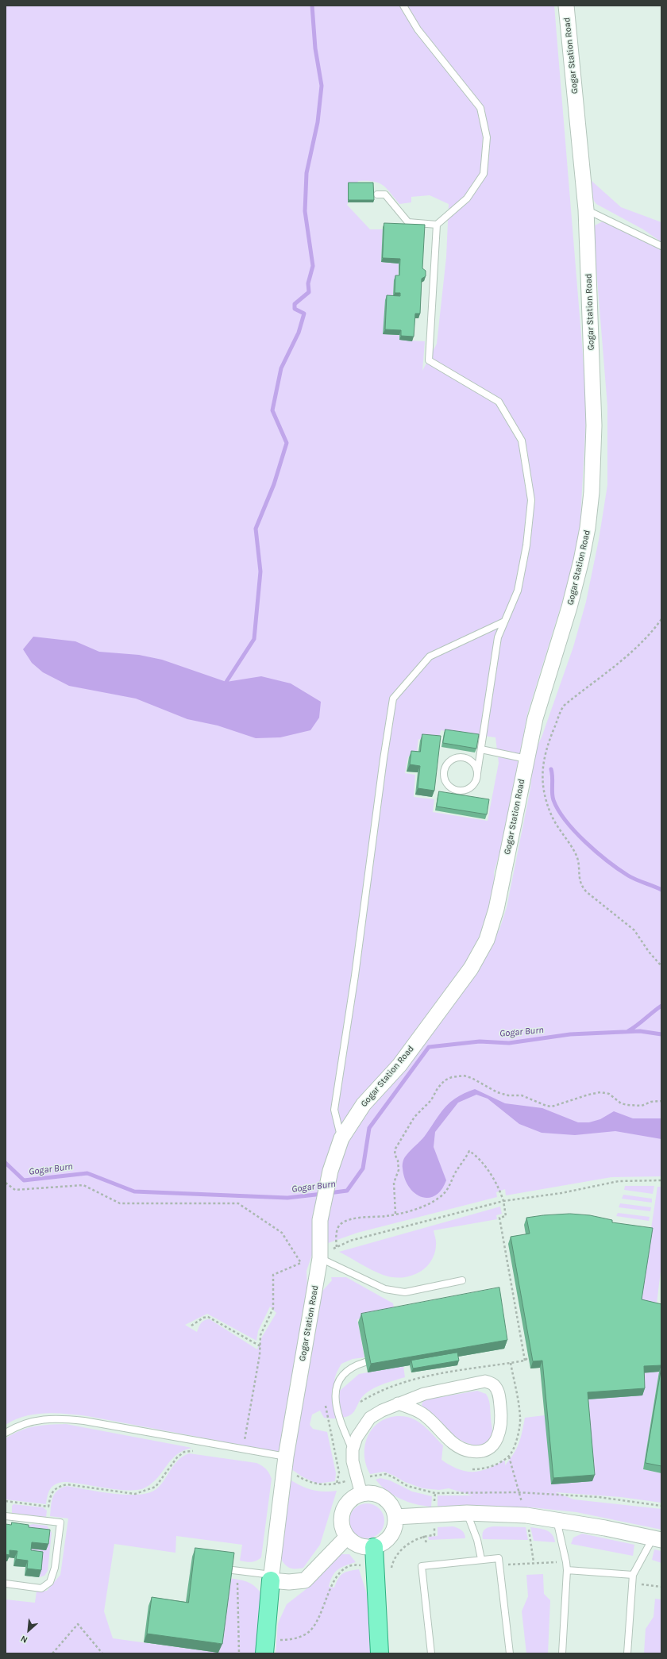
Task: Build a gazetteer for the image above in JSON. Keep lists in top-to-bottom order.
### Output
{
  "streets": {
    "street": ["Gogar Station Road"]
  },
  "water": ["Gogar Burn"],
  "north": "bottom left"
}
